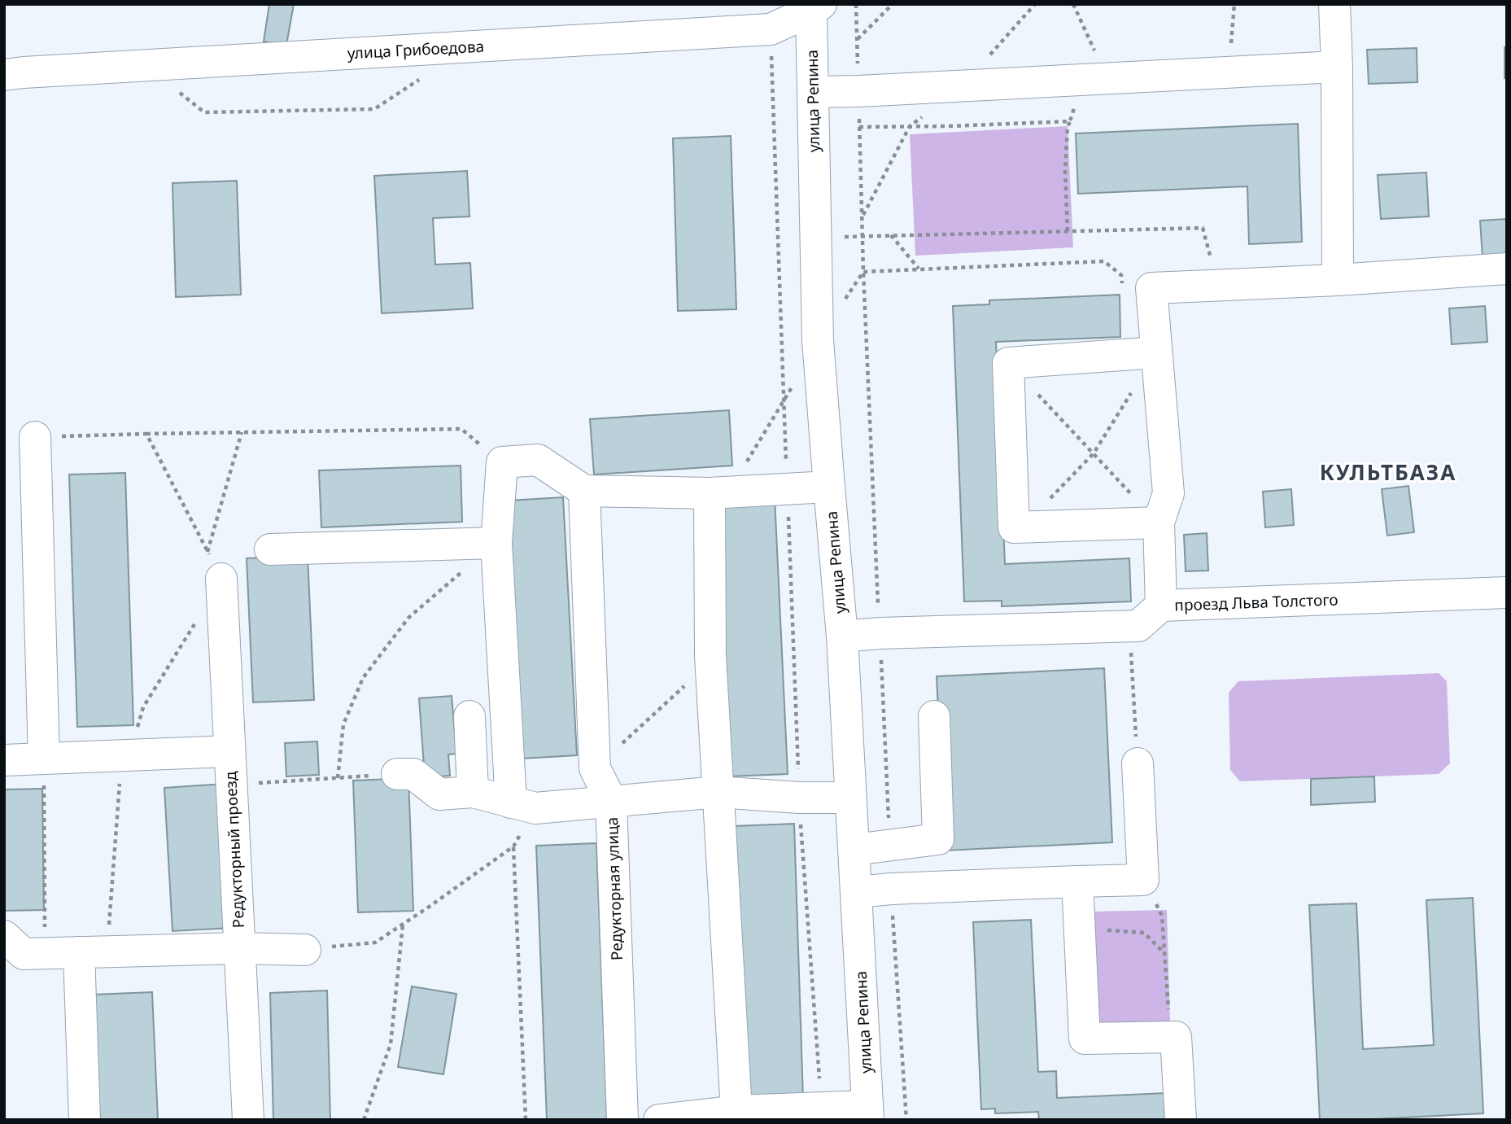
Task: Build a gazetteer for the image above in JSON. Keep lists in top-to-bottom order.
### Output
{
  "streets": {
    "street": [
      "улица Грибоедова",
      "улица Репина",
      "проезд Льва Толстого",
      "Редукторный проезд",
      "Редукторная улица"
    ]
  },
  "crossings": [
    ["улица Грибоедова", "улица Репина"],
    ["улица Репина", "проезд Льва Толстого"]
  ],
  "districts": ["КУЛЬТБАЗА"]
}
